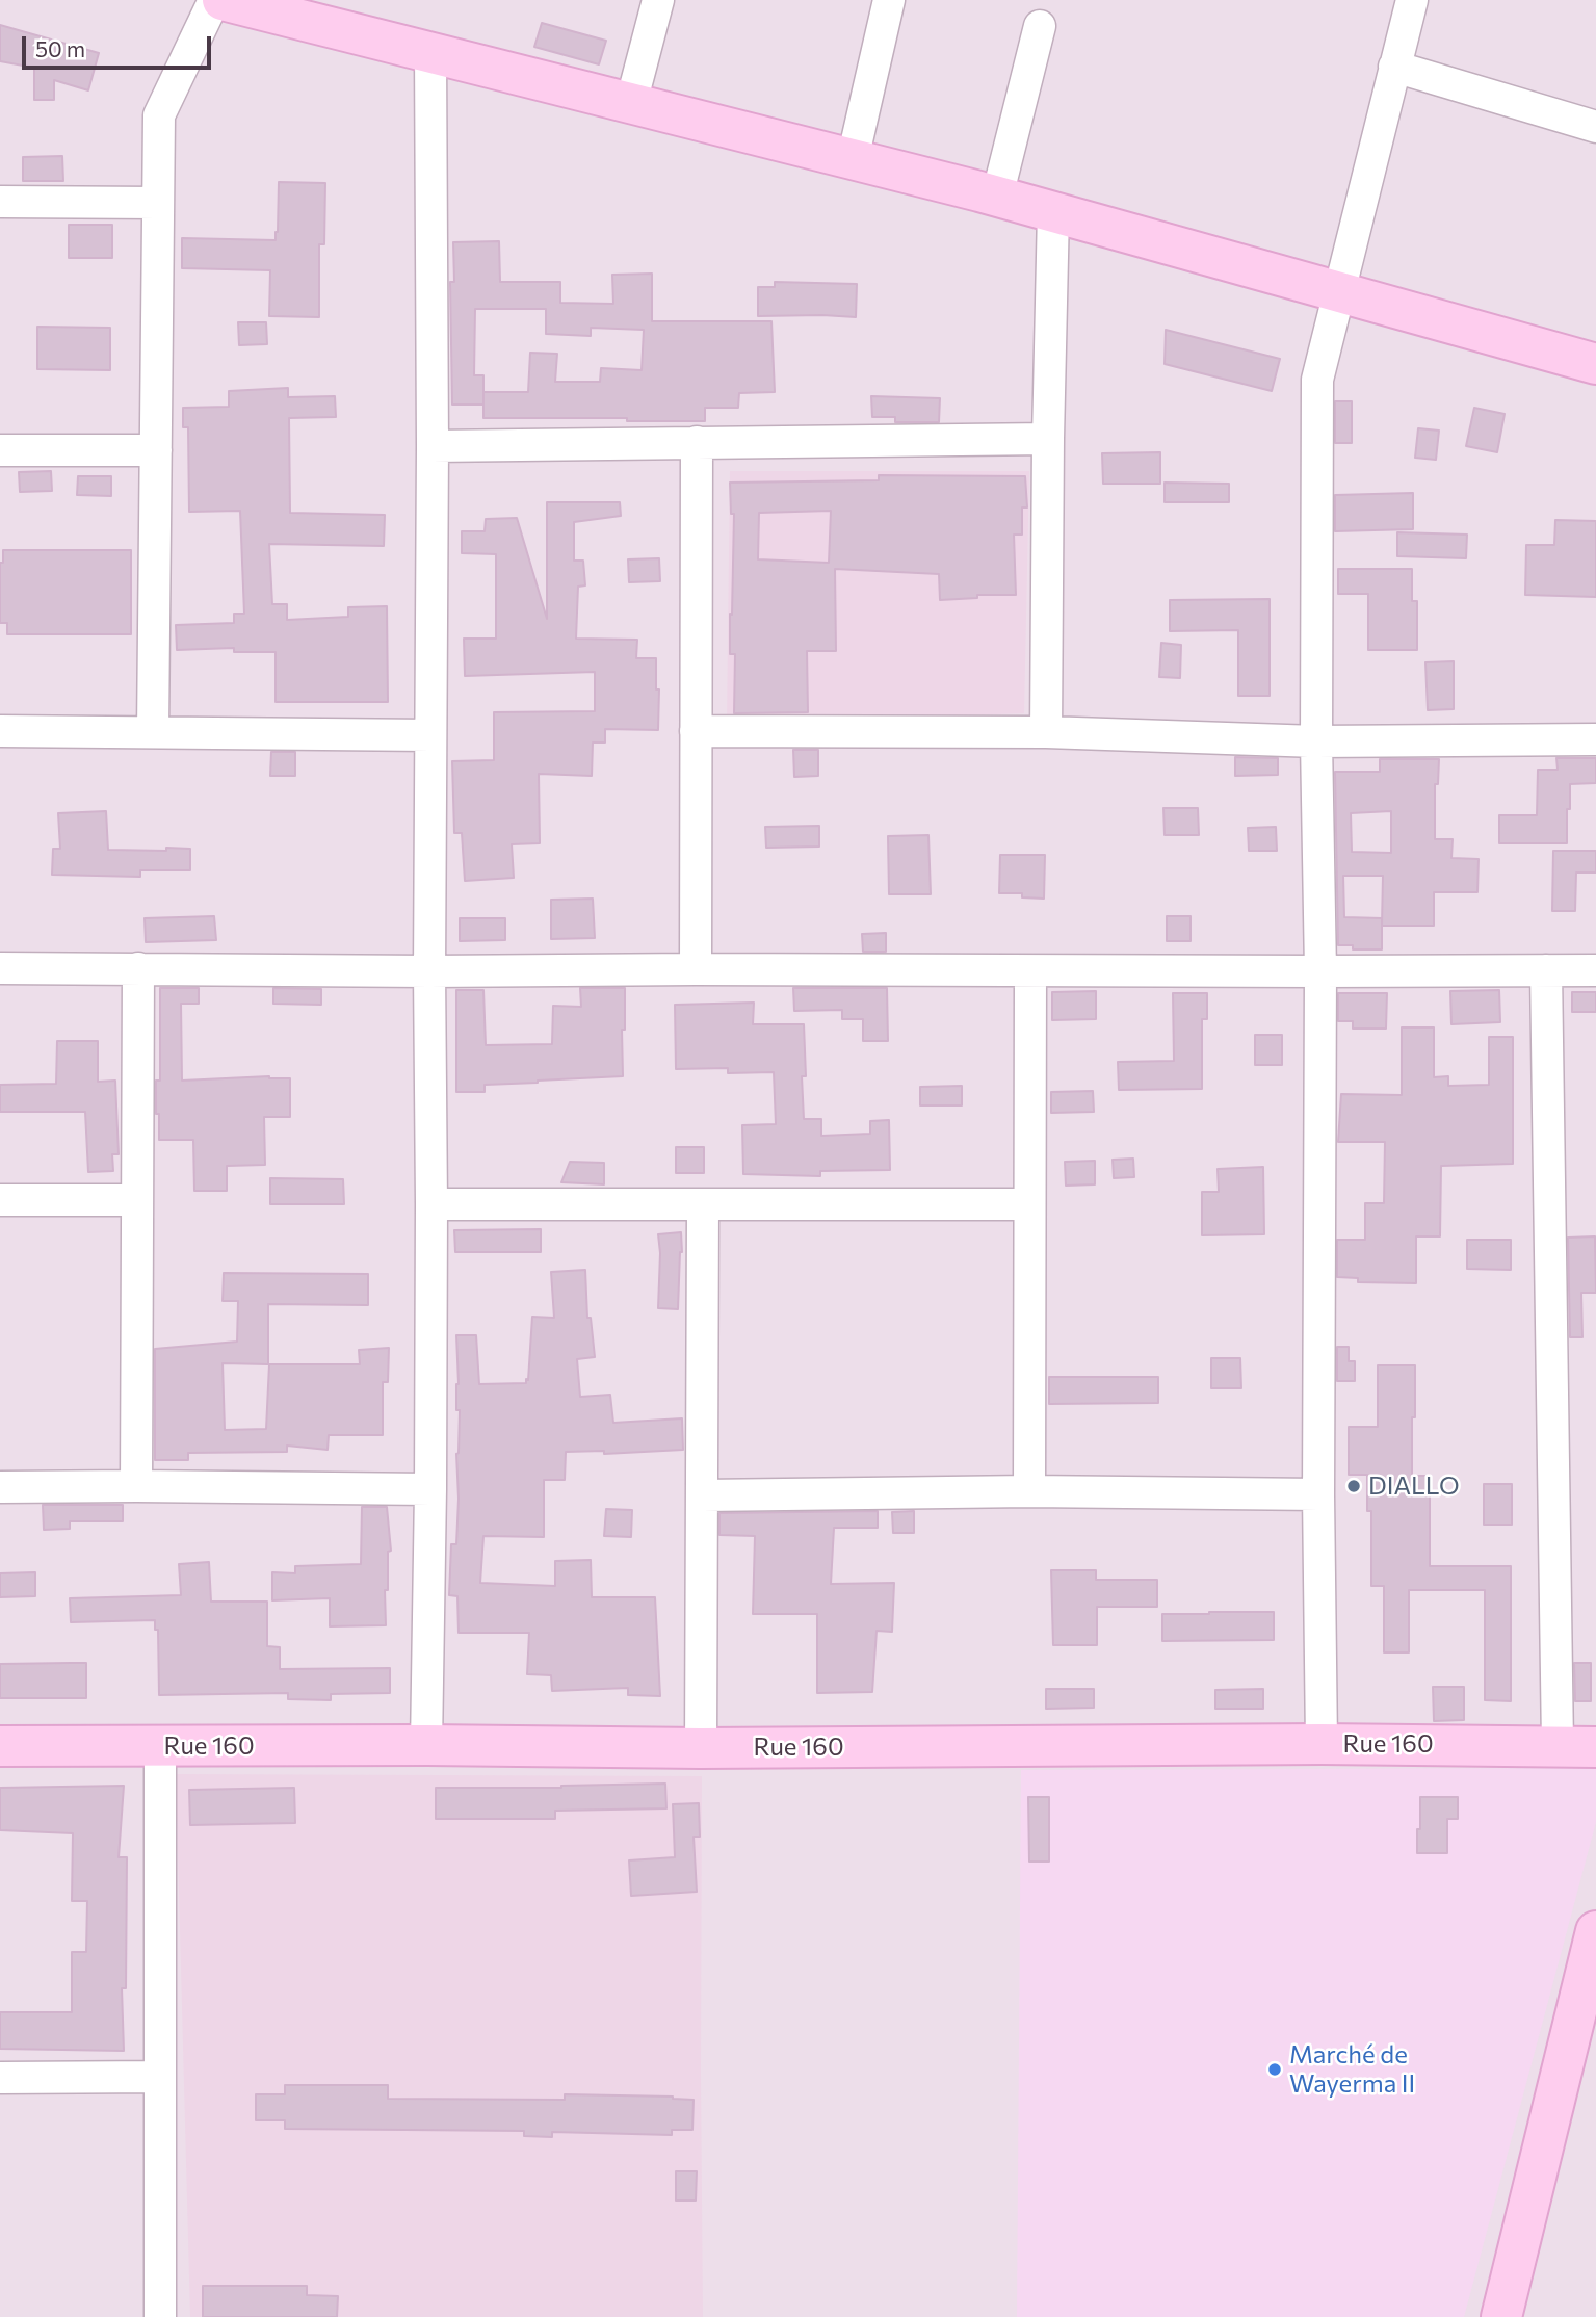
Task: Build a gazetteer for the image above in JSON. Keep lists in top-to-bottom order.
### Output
{
  "streets": {
    "street": ["Rue 160"]
  },
  "places": ["DIALLO", "Marché de Wayerma II"],
  "scale_bar": "50 m"
}
